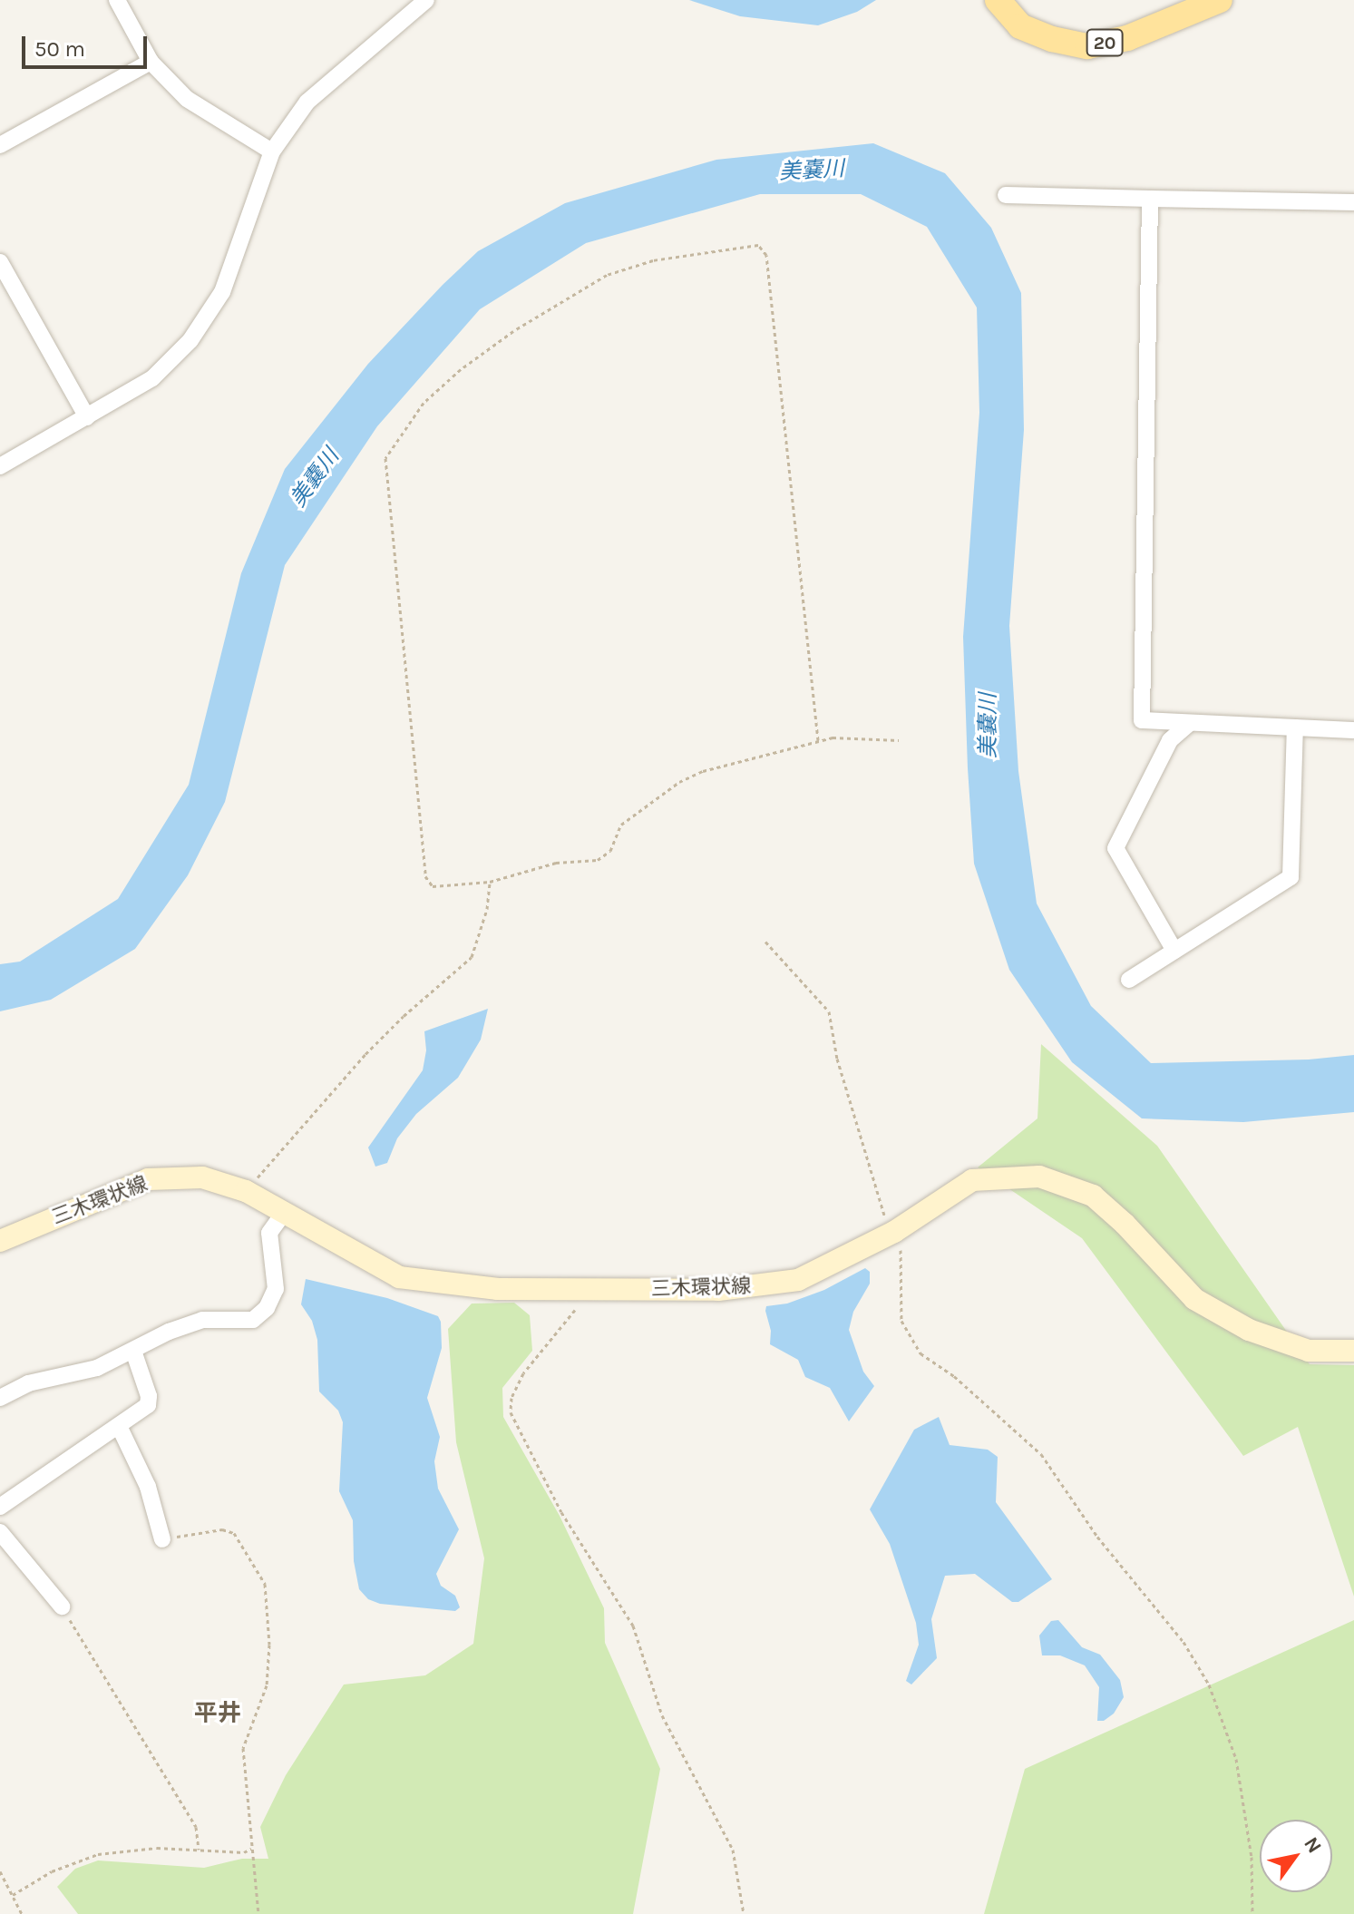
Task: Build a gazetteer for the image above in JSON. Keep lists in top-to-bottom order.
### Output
{
  "streets": {
    "main road": ["20", "三木環状線"]
  },
  "districts": ["平井"],
  "water": ["美嚢川"],
  "scale_bar": "50 m",
  "north": "top right"
}
